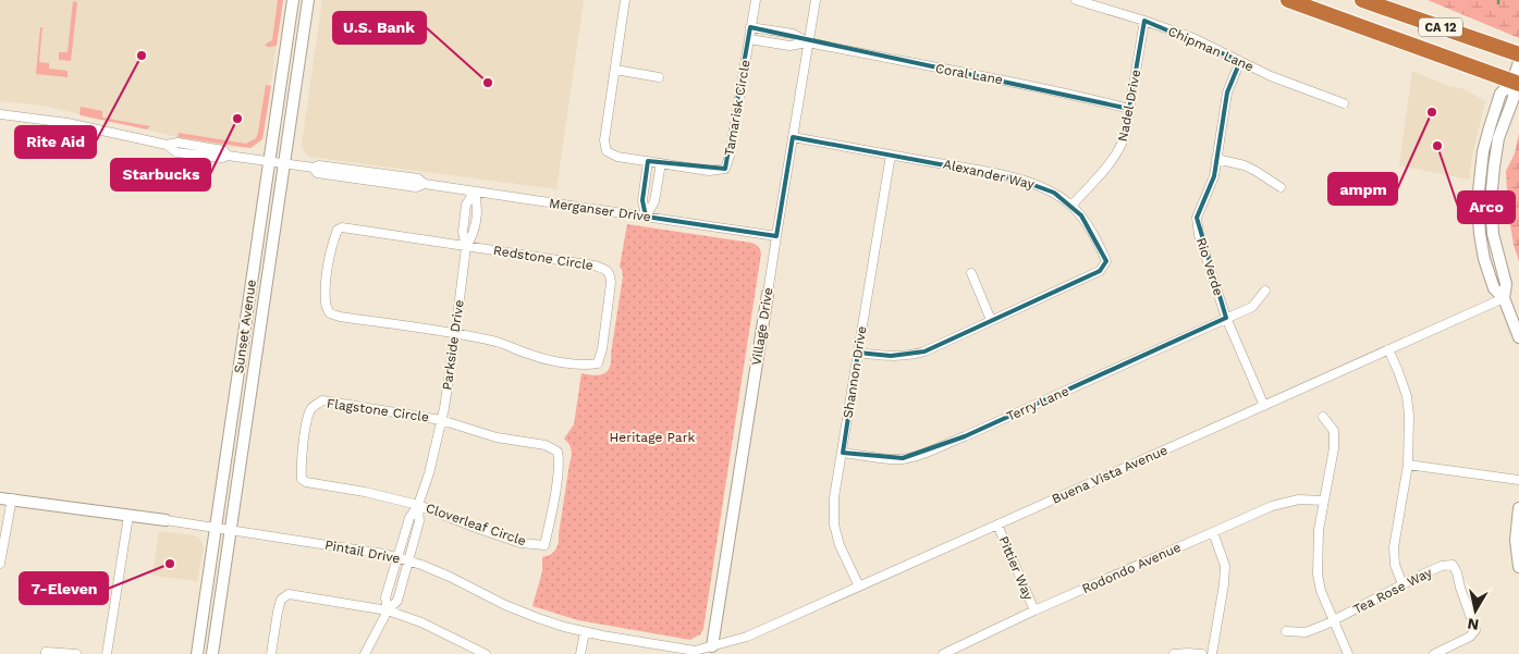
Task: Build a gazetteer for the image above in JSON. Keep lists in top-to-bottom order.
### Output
{
  "streets": {
    "highway": ["CA 12"],
    "main road": ["Sunset Avenue", "Village Drive", "Pintail Drive"],
    "street": [
      "Chipman Lane",
      "Coral Lane",
      "Nadel Drive",
      "Tamarisk Circle",
      "Alexander Way",
      "Merganser Drive",
      "Redstone Circle",
      "Rio Verde",
      "Parkside Drive",
      "Shannon Drive",
      "Terry Lane",
      "Flagstone Circle",
      "Buena Vista Avenue",
      "Cloverleaf Circle",
      "Pittier Way",
      "Rodondo Avenue",
      "Tea Rose Way"
    ]
  },
  "crossings": [
    ["Chipman Lane", "Nadel Drive"],
    ["Chipman Lane", "Rio Verde"],
    ["Coral Lane", "Nadel Drive"],
    ["Coral Lane", "Village Drive"],
    ["Nadel Drive", "Alexander Way"],
    ["Alexander Way", "Village Drive"],
    ["Alexander Way", "Shannon Drive"],
    ["Merganser Drive", "Sunset Avenue"],
    ["Merganser Drive", "Village Drive"],
    ["Merganser Drive", "Parkside Drive"],
    ["Redstone Circle", "Parkside Drive"],
    ["Rio Verde", "Terry Lane"],
    ["Rio Verde", "Buena Vista Avenue"],
    ["Sunset Avenue", "Pintail Drive"],
    ["Village Drive", "Buena Vista Avenue"],
    ["Village Drive", "Pintail Drive"],
    ["Parkside Drive", "Flagstone Circle"],
    ["Parkside Drive", "Cloverleaf Circle"],
    ["Parkside Drive", "Pintail Drive"],
    ["Shannon Drive", "Terry Lane"],
    ["Shannon Drive", "Buena Vista Avenue"],
    ["Flagstone Circle", "Cloverleaf Circle"],
    ["Buena Vista Avenue", "Pintail Drive"],
    ["Buena Vista Avenue", "Pittier Way"],
    ["Pittier Way", "Rodondo Avenue"]
  ],
  "parks": ["Heritage Park"],
  "places": [
    "Rite Aid",
    "U.S. Bank",
    "ampm",
    "Starbucks",
    "Arco",
    "7-Eleven"
  ],
  "north": "bottom"
}
